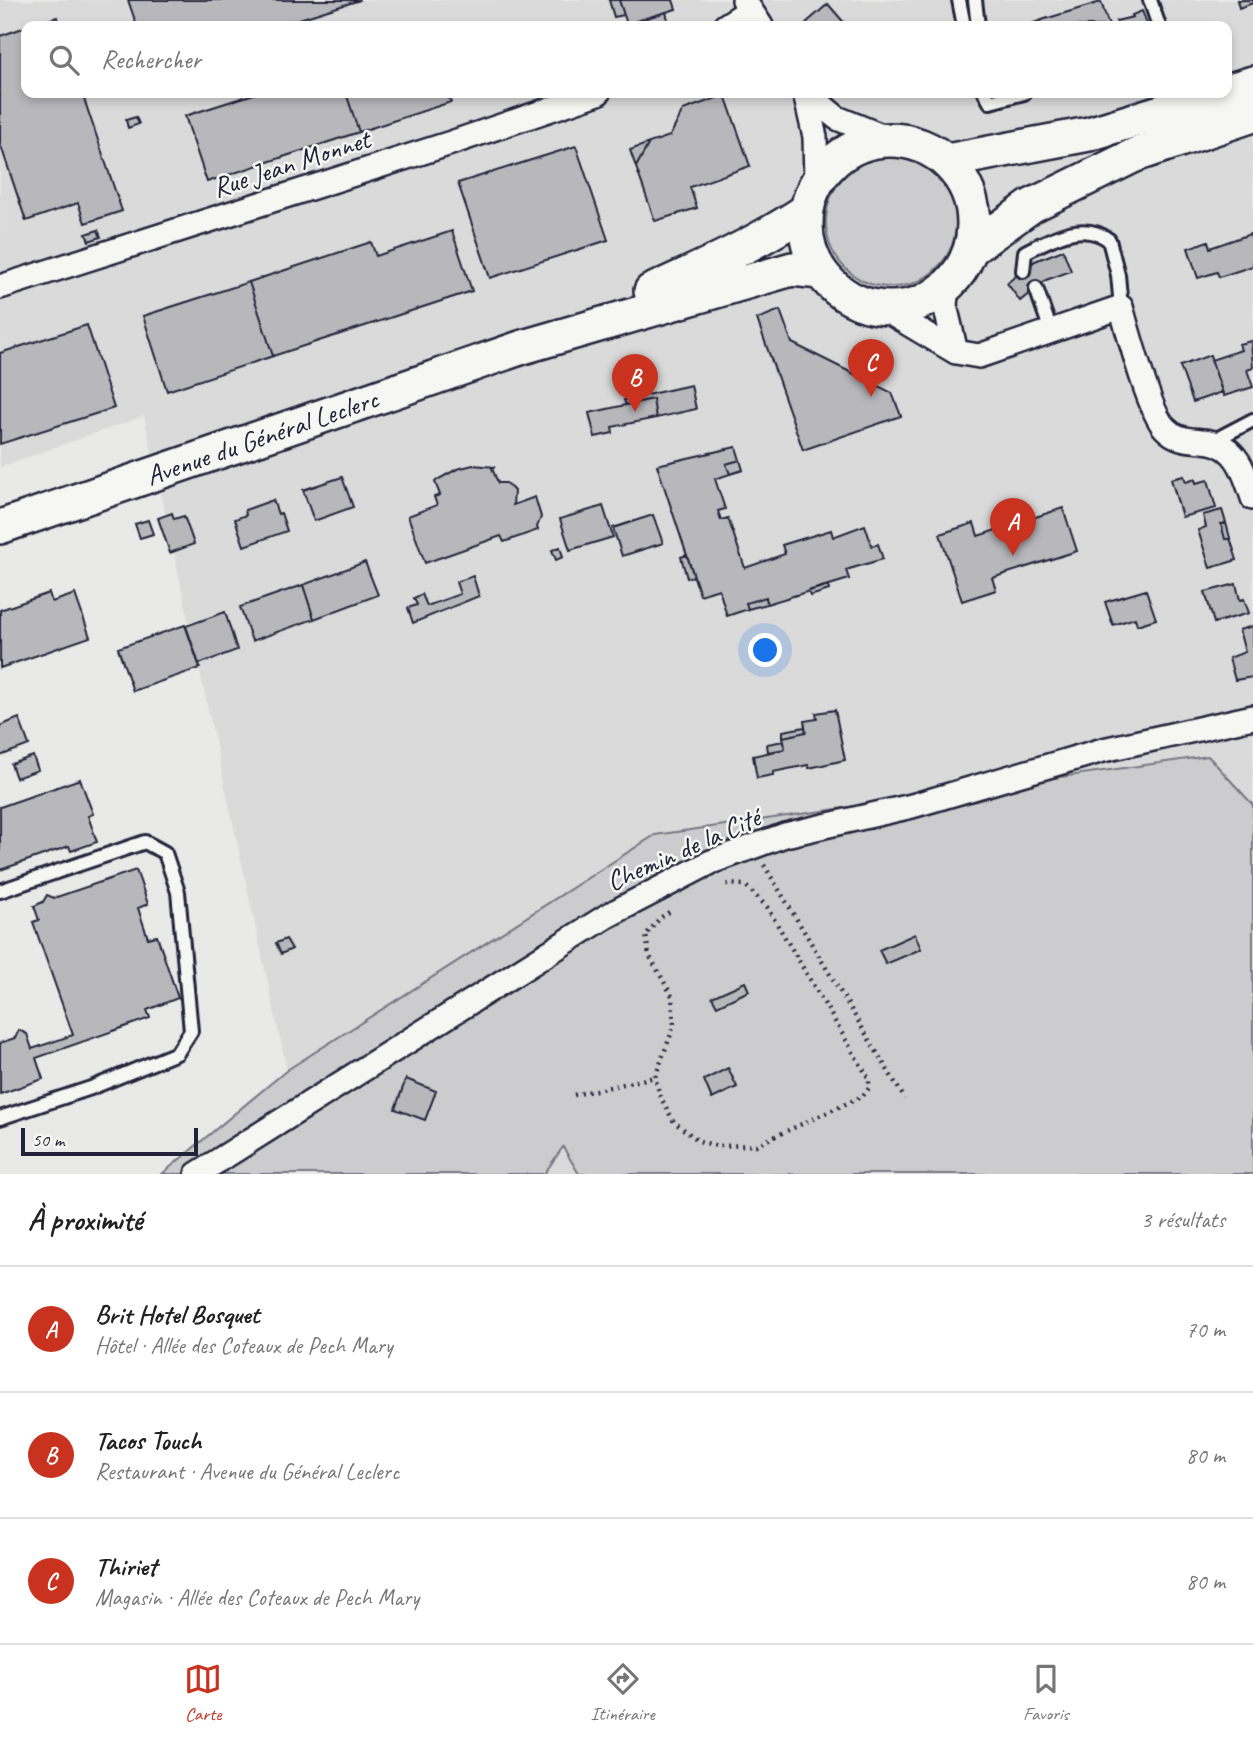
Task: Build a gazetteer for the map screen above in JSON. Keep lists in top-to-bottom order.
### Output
{
  "streets": {
    "main road": ["Avenue du Général Leclerc"],
    "street": ["Rue Jean Monnet", "Chemin de la Cité"]
  },
  "scale_bar": "50 m",
  "page": {
    "search": "Rechercher",
    "pins": ["C", "B", "A"],
    "scale": "50 m",
    "heading": ["À proximité", "3 résultats"],
    "list": [
      {
        "mark": "A",
        "name": "Brit Hotel Bosquet",
        "note": "Hôtel · Allée des Coteaux de Pech Mary",
        "value": "70 m"
      },
      {
        "mark": "B",
        "name": "Tacos Touch",
        "note": "Restaurant · Avenue du Général Leclerc",
        "value": "80 m"
      },
      {
        "mark": "C",
        "name": "Thiriet",
        "note": "Magasin · Allée des Coteaux de Pech Mary",
        "value": "80 m"
      }
    ],
    "nav": ["Carte", "Itinéraire", "Favoris"]
  }
}
